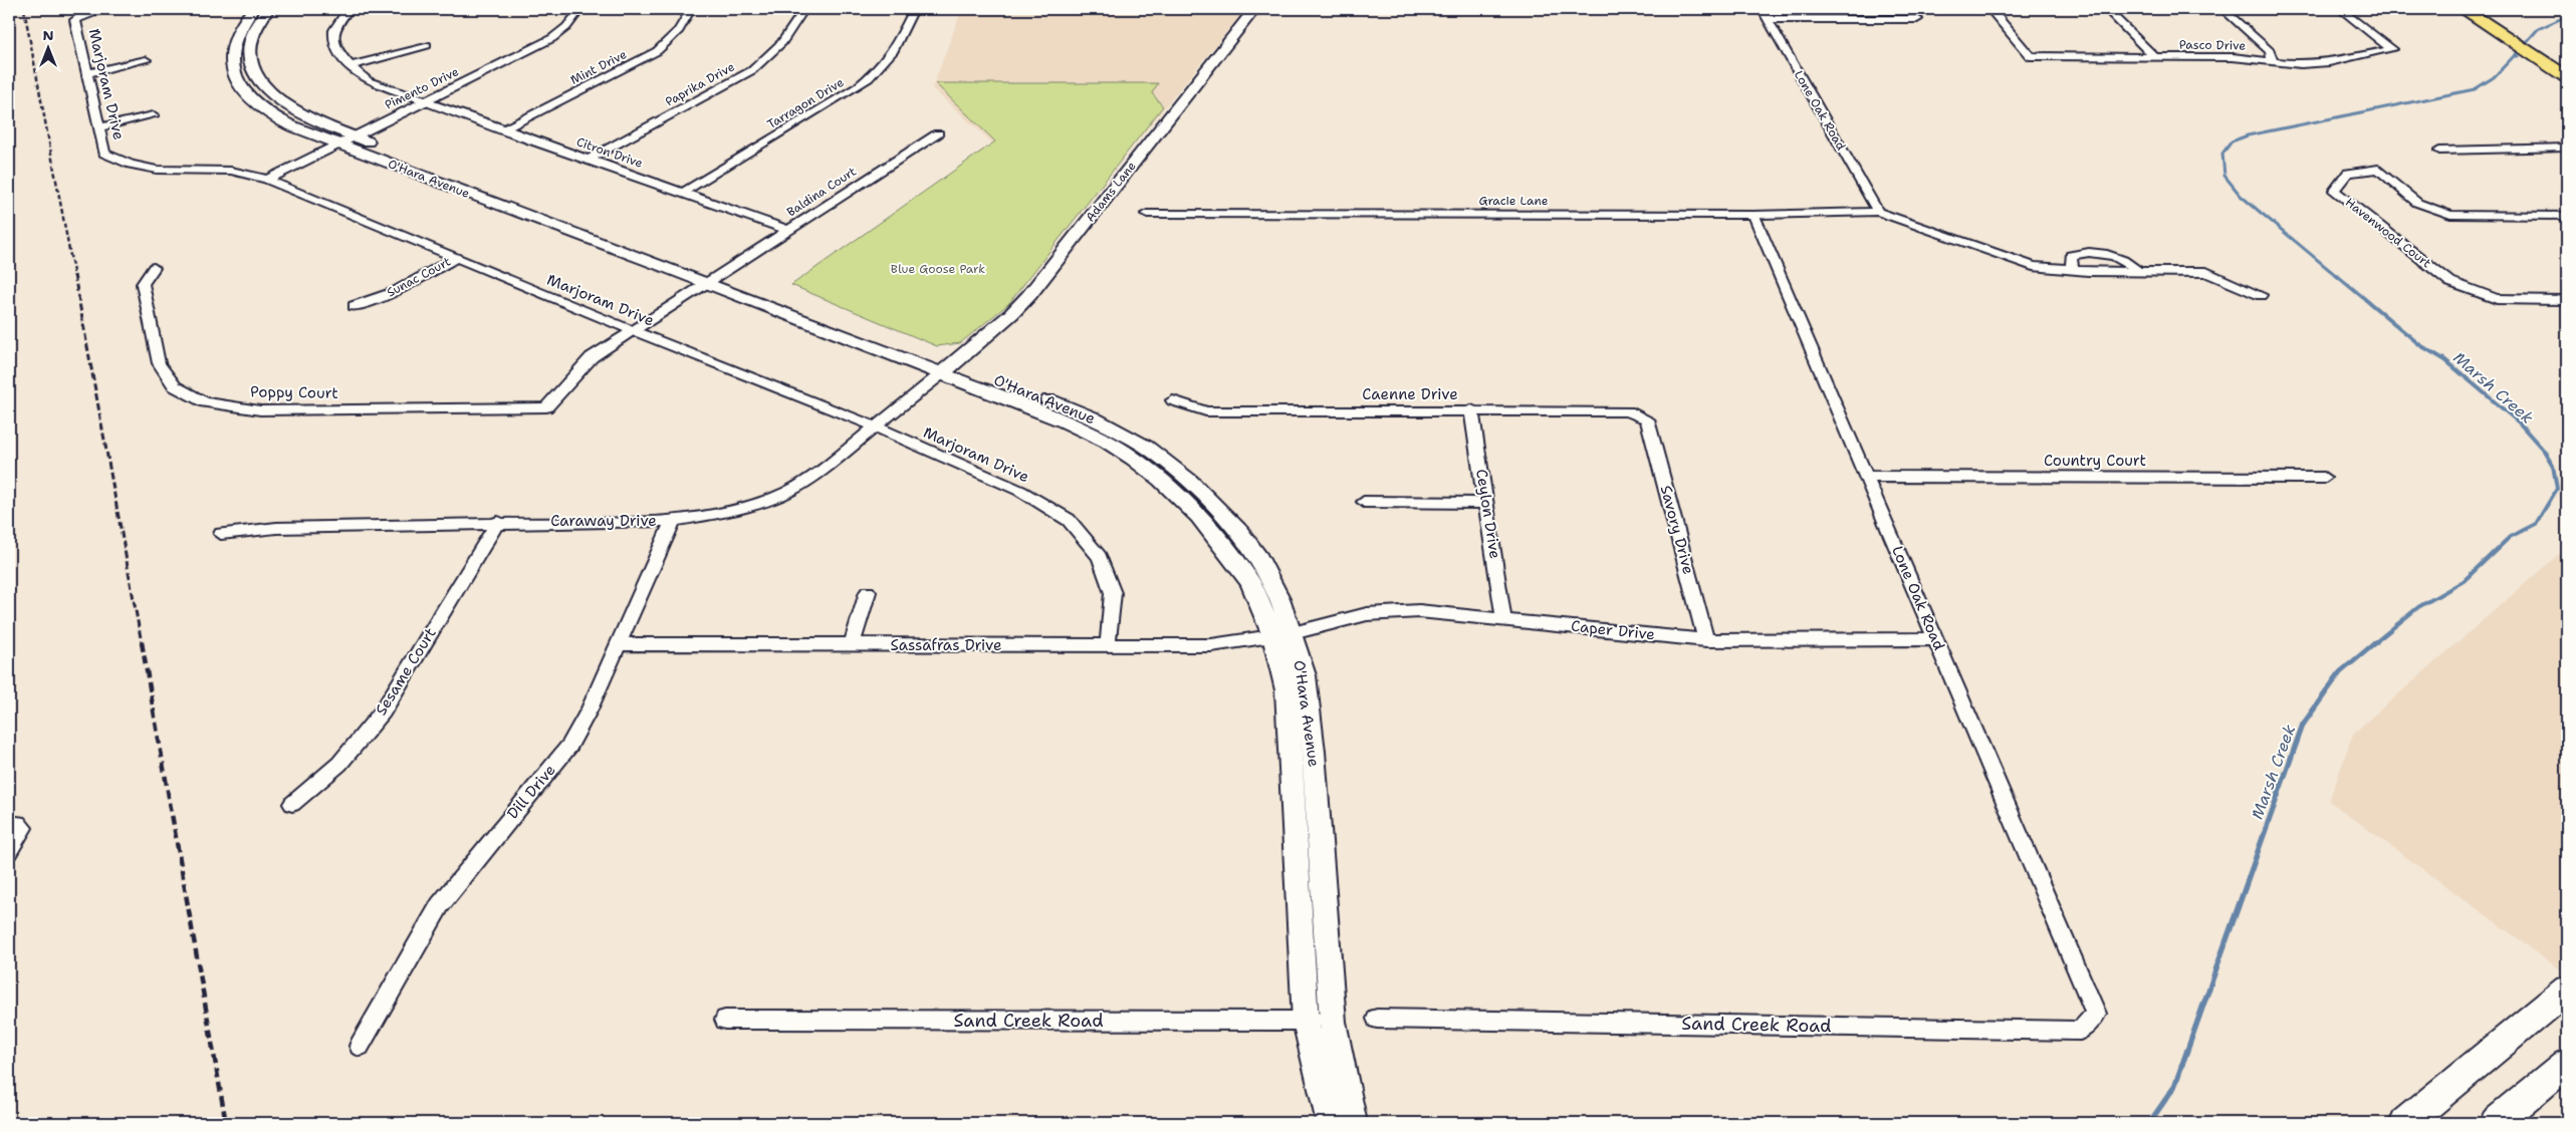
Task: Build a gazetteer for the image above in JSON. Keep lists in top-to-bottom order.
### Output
{
  "streets": {
    "street": [
      "Pasco Drive",
      "Mint Drive",
      "Marjoram Drive",
      "Paprika Drive",
      "Pimento Drive",
      "Tarragon Drive",
      "Lone Oak Road",
      "Citron Drive",
      "O'Hara Avenue",
      "Baldina Court",
      "Adams Lane",
      "Gracie Lane",
      "Havenwood Court",
      "Sunac Court",
      "Poppy Court",
      "Caenne Drive",
      "Country Court",
      "Ceylon Drive",
      "Caraway Drive",
      "Savory Drive",
      "Caper Drive",
      "Sassafras Drive",
      "Sesame Court",
      "Dill Drive",
      "Sand Creek Road"
    ]
  },
  "crossings": [
    ["Mint Drive", "Citron Drive"],
    ["Marjoram Drive", "Pimento Drive"],
    ["Marjoram Drive", "Baldina Court"],
    ["Marjoram Drive", "Sunac Court"],
    ["Marjoram Drive", "Caraway Drive"],
    ["Marjoram Drive", "Sassafras Drive"],
    ["Paprika Drive", "Citron Drive"],
    ["Pimento Drive", "Citron Drive"],
    ["Pimento Drive", "O'Hara Avenue"],
    ["Tarragon Drive", "Citron Drive"],
    ["Lone Oak Road", "Gracie Lane"],
    ["Lone Oak Road", "Country Court"],
    ["Lone Oak Road", "Caper Drive"],
    ["Lone Oak Road", "Sand Creek Road"],
    ["Citron Drive", "Baldina Court"],
    ["O'Hara Avenue", "Baldina Court"],
    ["O'Hara Avenue", "Adams Lane"],
    ["O'Hara Avenue", "Caraway Drive"],
    ["O'Hara Avenue", "Caper Drive"],
    ["O'Hara Avenue", "Sassafras Drive"],
    ["O'Hara Avenue", "Sand Creek Road"],
    ["Baldina Court", "Poppy Court"],
    ["Adams Lane", "Caraway Drive"],
    ["Caenne Drive", "Ceylon Drive"],
    ["Caenne Drive", "Savory Drive"],
    ["Ceylon Drive", "Caper Drive"],
    ["Caraway Drive", "Sesame Court"],
    ["Caraway Drive", "Dill Drive"],
    ["Savory Drive", "Caper Drive"],
    ["Caper Drive", "Sassafras Drive"],
    ["Sassafras Drive", "Dill Drive"]
  ],
  "water": ["Marsh Creek"],
  "parks": ["Blue Goose Park"],
  "north": "top"
}
